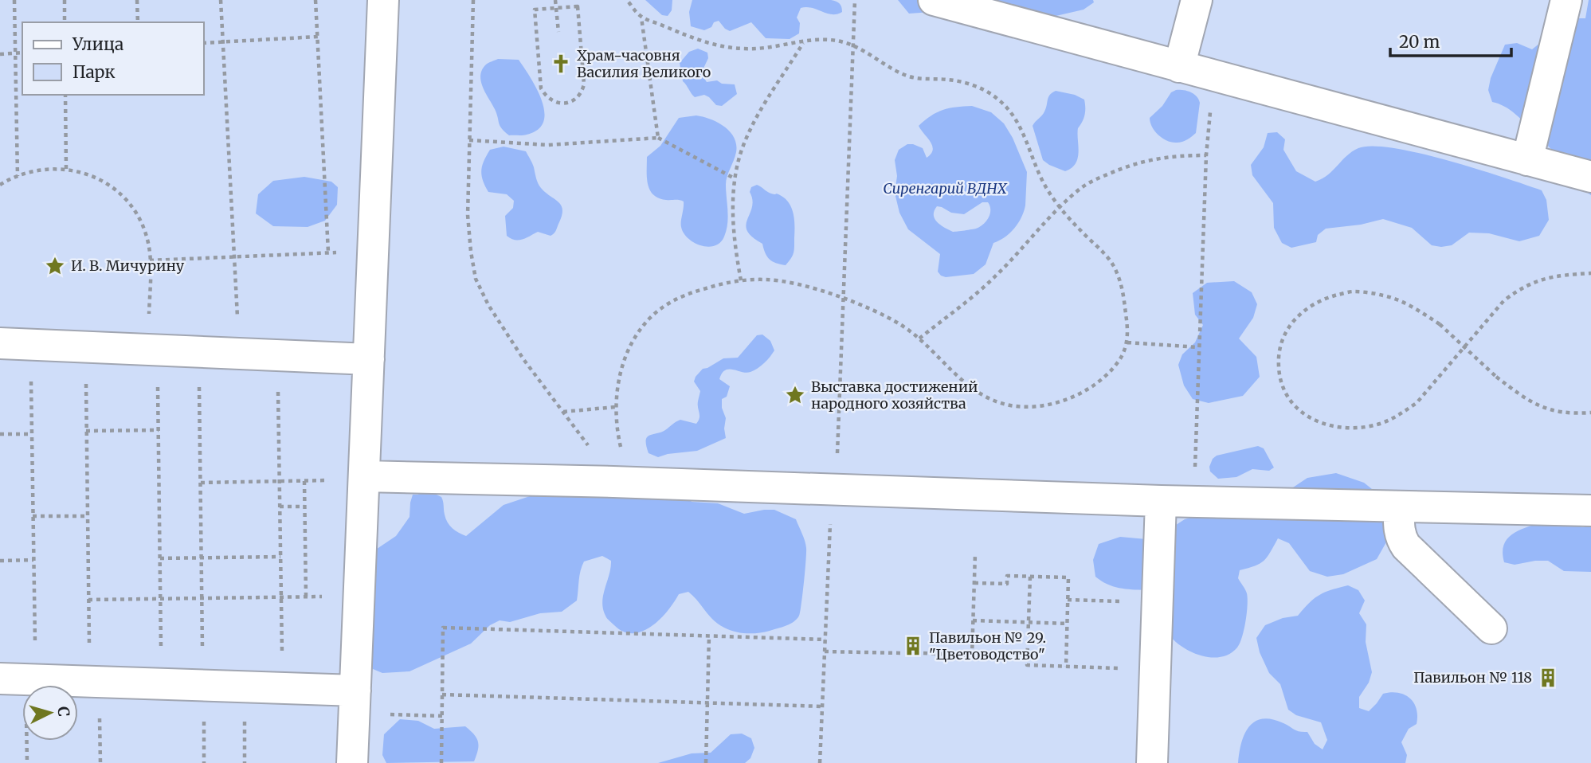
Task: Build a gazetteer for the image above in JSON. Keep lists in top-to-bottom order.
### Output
{
  "parks": ["Сиренгарий ВДНХ"],
  "places": {
    "church": ["Храм-часовня Василия Великого"],
    "place": ["И. В. Мичурину", "Выставка достижений народного хозяйства"],
    "building": ["Павильон № 29. \"Цветоводство\"", "Павильон № 118"]
  },
  "legend": ["Улица", "Парк"],
  "scale_bar": "20 m",
  "north": "right"
}
